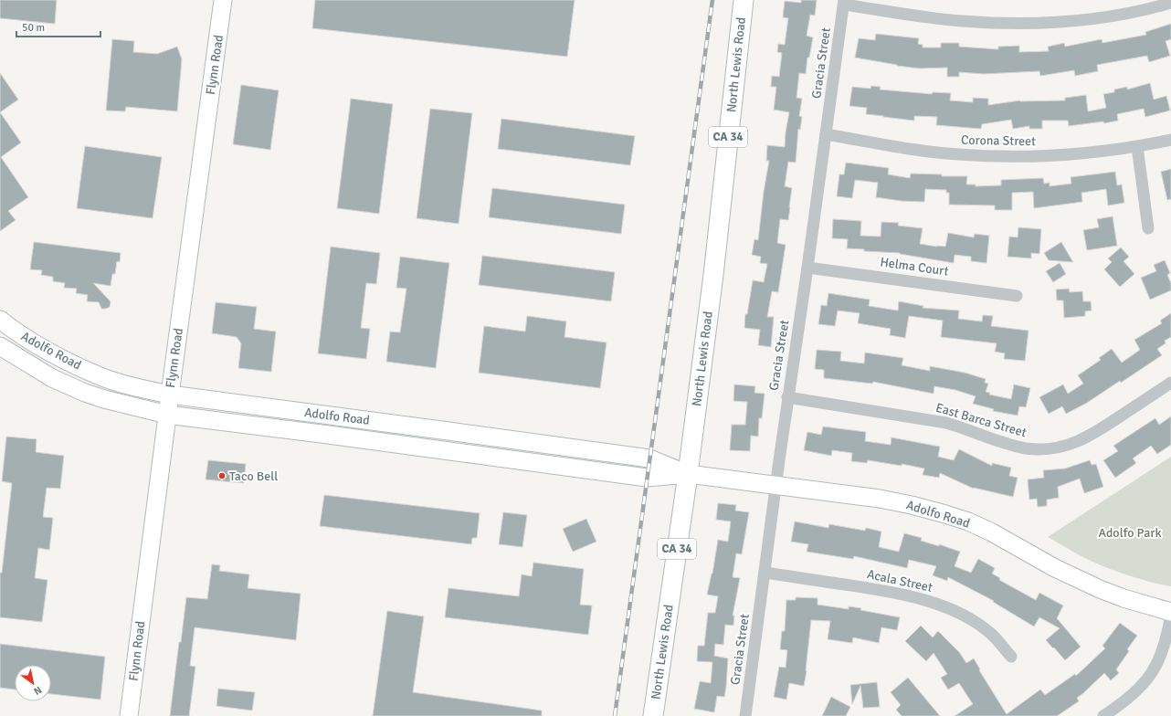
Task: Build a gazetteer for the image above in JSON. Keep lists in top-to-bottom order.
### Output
{
  "streets": {
    "main road": [
      "Flynn Road",
      "North Lewis Road",
      "CA 34",
      "Adolfo Road"
    ],
    "street": [
      "Gracia Street",
      "Corona Street",
      "Helma Court",
      "East Barca Street",
      "Acala Street"
    ]
  },
  "crossings": [
    ["Gracia Street", "Corona Street"],
    ["Gracia Street", "Helma Court"],
    ["Gracia Street", "Adolfo Road"],
    ["Gracia Street", "East Barca Street"],
    ["Gracia Street", "Acala Street"],
    ["Flynn Road", "Adolfo Road"],
    ["North Lewis Road", "Adolfo Road"]
  ],
  "parks": ["Adolfo Park"],
  "places": ["Taco Bell"],
  "scale_bar": "50 m",
  "north": "bottom right"
}
